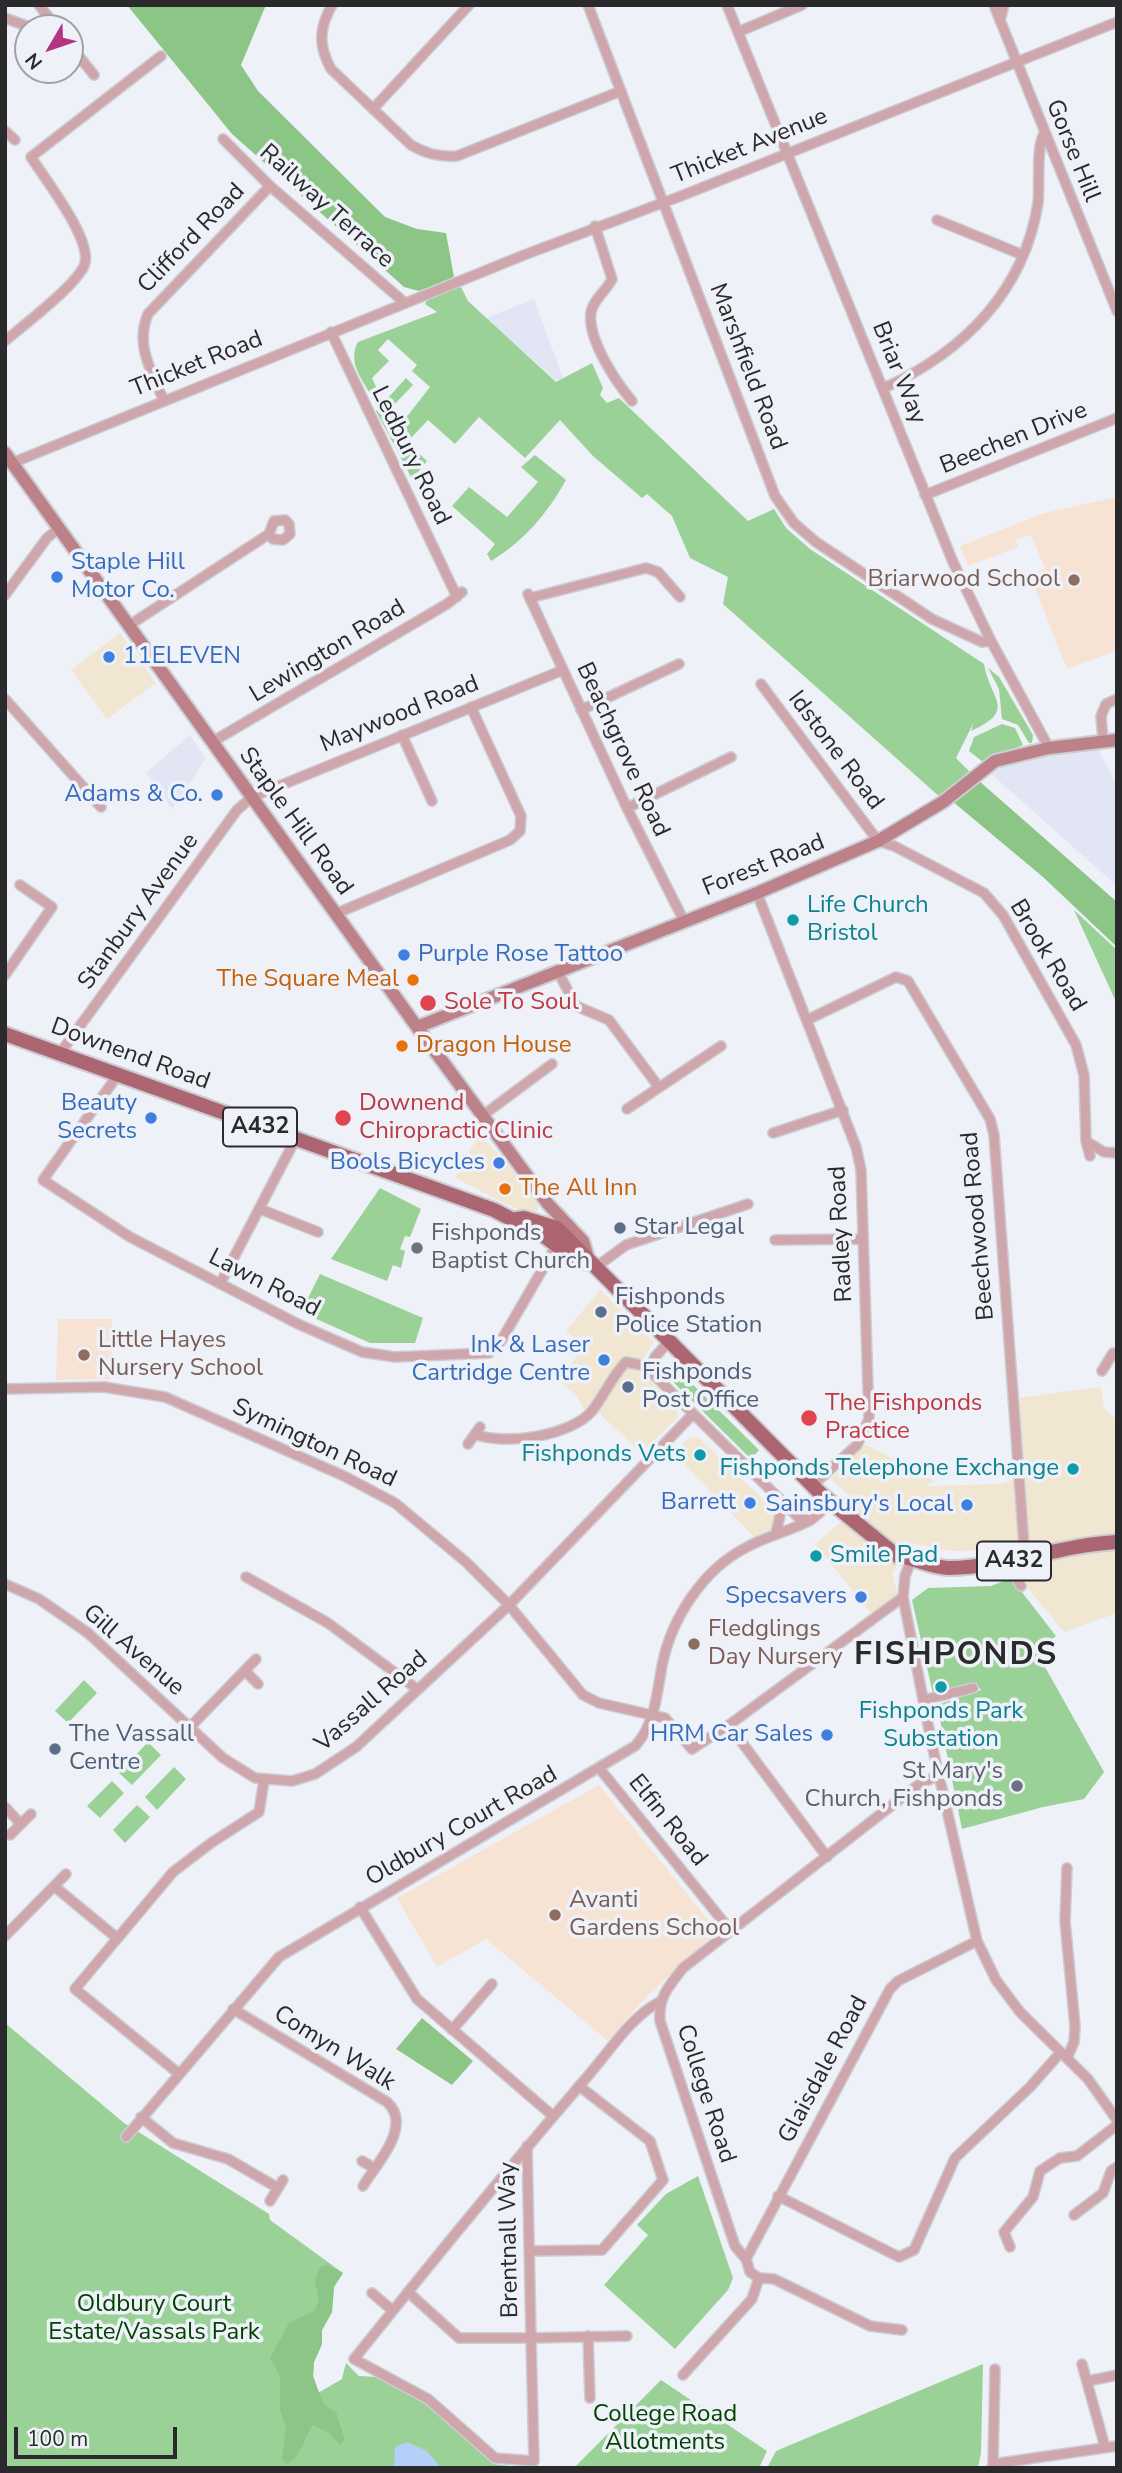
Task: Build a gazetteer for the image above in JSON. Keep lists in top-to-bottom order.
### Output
{
  "streets": {
    "main road": [
      "Staple Hill Road",
      "Forest Road",
      "Downend Road",
      "A432"
    ],
    "street": [
      "Thicket Avenue",
      "Gorse Hill",
      "Railway Terrace",
      "Clifford Road",
      "Thicket Road",
      "Marshfield Road",
      "Briar Way",
      "Beechen Drive",
      "Ledbury Road",
      "Lewington Road",
      "Maywood Road",
      "Beachgrove Road",
      "Idstone Road",
      "Stanbury Avenue",
      "Brook Road",
      "Beechwood Road",
      "Radley Road",
      "Lawn Road",
      "Symington Road",
      "Gill Avenue",
      "Vassall Road",
      "Elfin Road",
      "Oldbury Court Road",
      "Comyn Walk",
      "Glaisdale Road",
      "College Road",
      "Brentnall Way"
    ]
  },
  "crossings": [
    ["Thicket Avenue", "Gorse Hill"],
    ["Thicket Avenue", "Railway Terrace"],
    ["Thicket Avenue", "Thicket Road"],
    ["Thicket Avenue", "Marshfield Road"],
    ["Thicket Avenue", "Briar Way"],
    ["Railway Terrace", "Clifford Road"],
    ["Railway Terrace", "Thicket Road"],
    ["Clifford Road", "Thicket Road"],
    ["Thicket Road", "Ledbury Road"],
    ["Thicket Road", "Staple Hill Road"],
    ["Marshfield Road", "Briar Way"],
    ["Briar Way", "Beechen Drive"],
    ["Briar Way", "Forest Road"],
    ["Ledbury Road", "Lewington Road"],
    ["Lewington Road", "Staple Hill Road"],
    ["Maywood Road", "Beachgrove Road"],
    ["Maywood Road", "Staple Hill Road"],
    ["Maywood Road", "Stanbury Avenue"],
    ["Beachgrove Road", "Forest Road"],
    ["Idstone Road", "Forest Road"],
    ["Idstone Road", "Brook Road"],
    ["Staple Hill Road", "Forest Road"],
    ["Staple Hill Road", "Stanbury Avenue"],
    ["Staple Hill Road", "Downend Road"],
    ["Staple Hill Road", "A432"],
    ["Forest Road", "Brook Road"],
    ["Forest Road", "Radley Road"],
    ["Stanbury Avenue", "Downend Road"],
    ["Downend Road", "A432"],
    ["Downend Road", "Lawn Road"],
    ["A432", "Beechwood Road"],
    ["A432", "Radley Road"],
    ["A432", "Lawn Road"],
    ["A432", "Oldbury Court Road"],
    ["Beechwood Road", "Radley Road"],
    ["Symington Road", "Vassall Road"],
    ["Symington Road", "Oldbury Court Road"],
    ["Gill Avenue", "Vassall Road"],
    ["Elfin Road", "Oldbury Court Road"],
    ["Elfin Road", "College Road"],
    ["Oldbury Court Road", "Comyn Walk"],
    ["Glaisdale Road", "College Road"],
    ["College Road", "Brentnall Way"]
  ],
  "districts": ["FISHPONDS"],
  "parks": ["Oldbury Court Estate/Vassals Park", "College Road Allotments"],
  "places": [
    "Staple Hill Motor Co.",
    "Briarwood School",
    "11ELEVEN",
    "Adams & Co.",
    "Life Church Bristol",
    "Purple Rose Tattoo",
    "The Square Meal",
    "Sole To Soul",
    "Dragon House",
    "Beauty Secrets",
    "Downend Chiropractic Clinic",
    "Bools Bicycles",
    "The All Inn",
    "Star Legal",
    "Fishponds Baptist Church",
    "Fishponds Police Station",
    "Little Hayes Nursery School",
    "Ink & Laser Cartridge Centre",
    "Fishponds Post Office",
    "The Fishponds Practice",
    "Fishponds Vets",
    "Fishponds Telephone Exchange",
    "Barrett",
    "Sainsbury's Local",
    "Smile Pad",
    "Specsavers",
    "Fledglings Day Nursery",
    "Fishponds Park Substation",
    "HRM Car Sales",
    "The Vassall Centre",
    "St Mary's Church, Fishponds",
    "Avanti Gardens School"
  ],
  "scale_bar": "100 m",
  "north": "bottom left"
}
